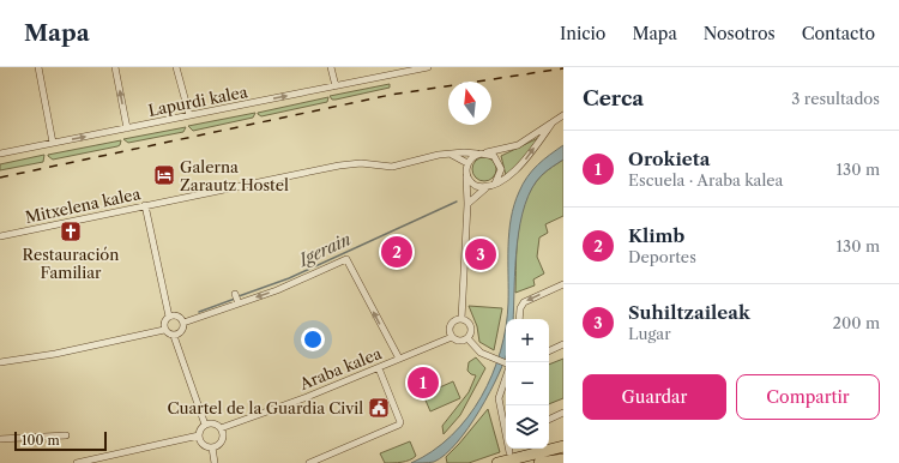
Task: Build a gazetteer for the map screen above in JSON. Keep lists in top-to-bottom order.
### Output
{
  "streets": {
    "street": ["Lapurdi kalea", "Mitxelena kalea", "Araba kalea"]
  },
  "one_way": ["Lapurdi kalea"],
  "water": ["Igerain"],
  "places": {
    "hotel": ["Galerna Zarautz Hostel"],
    "church": ["Restauración Familiar"],
    "public building": ["Cuartel de la Guardia Civil"]
  },
  "scale_bar": "100 m",
  "north": "top",
  "page": {
    "header": "Mapa",
    "nav": [
      "Inicio",
      "Mapa",
      "Nosotros",
      "Contacto"
    ],
    "heading": ["Cerca", "3 resultados"],
    "list": [
      {
        "mark": "1",
        "name": "Orokieta",
        "note": "Escuela · Araba kalea",
        "value": "130 m"
      },
      {
        "mark": "2",
        "name": "Klimb",
        "note": "Deportes",
        "value": "130 m"
      },
      {
        "mark": "3",
        "name": "Suhiltzaileak",
        "note": "Lugar",
        "value": "200 m"
      }
    ],
    "pins": ["2", "3", "1"],
    "map_buttons": ["+", "−"],
    "buttons": ["Guardar", "Compartir"],
    "scale": "100 m"
  }
}
